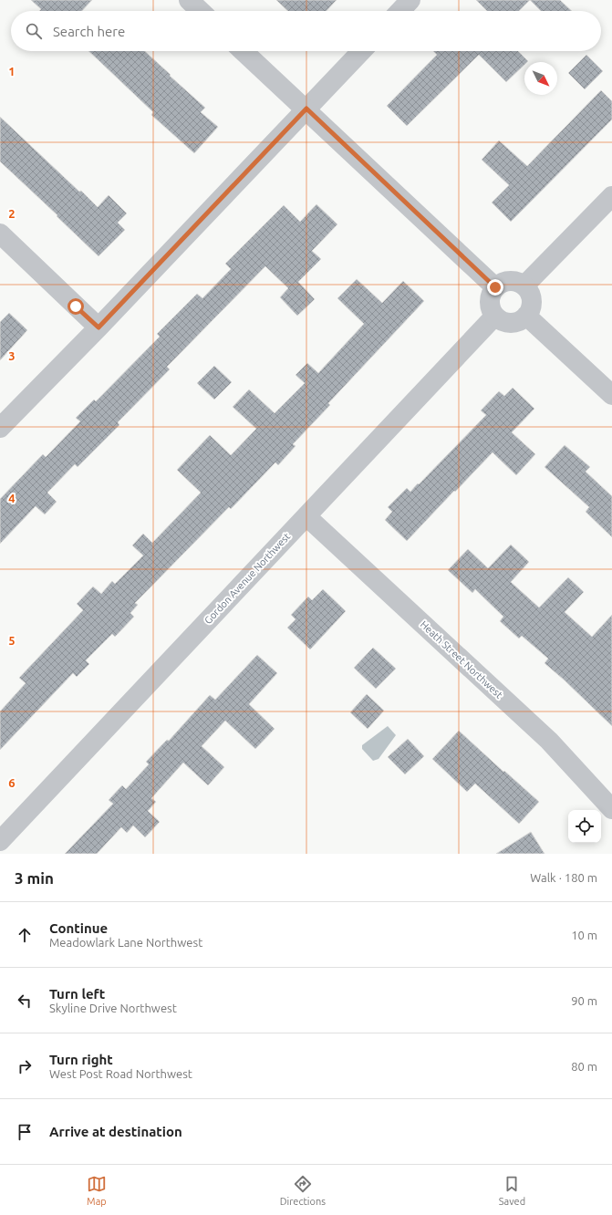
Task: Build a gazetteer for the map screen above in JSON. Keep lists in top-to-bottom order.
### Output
{
  "streets": {
    "street": ["Gordon Avenue Northwest", "Heath Street Northwest"]
  },
  "crossings": [
    ["Gordon Avenue Northwest", "Heath Street Northwest"]
  ],
  "north": "bottom right",
  "page": {
    "search": "Search here",
    "heading": ["3 min", "Walk · 180 m"],
    "list": [
      ["Continue", "Meadowlark Lane Northwest", "10 m"],
      ["Turn left", "Skyline Drive Northwest", "90 m"],
      ["Turn right", "West Post Road Northwest", "80 m"],
      "Arrive at destination"
    ],
    "nav": ["Map", "Directions", "Saved"]
  },
  "grid": {
    "rows": [
      "1",
      "2",
      "3",
      "4",
      "5",
      "6"
    ]
  }
}
